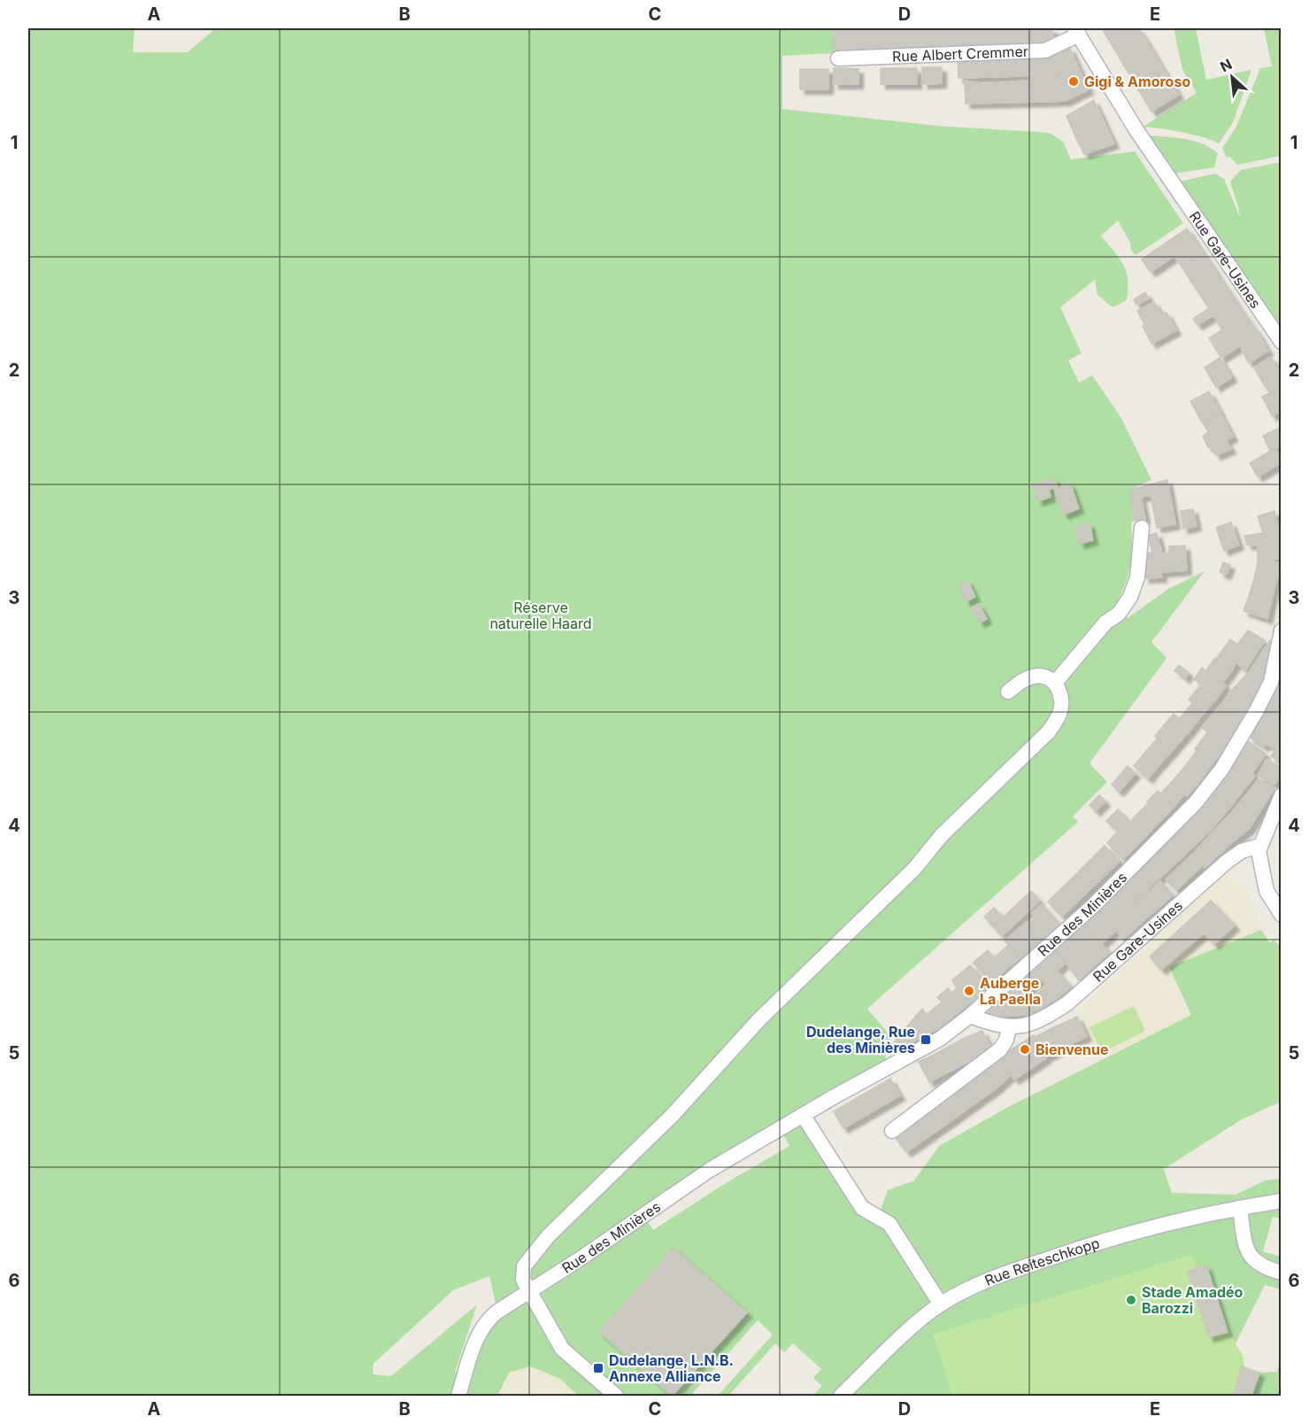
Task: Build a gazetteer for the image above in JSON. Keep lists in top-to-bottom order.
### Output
{
  "streets": {
    "street": [
      "Rue Albert Cremmer",
      "Rue Gare-Usines",
      "Rue des Minières",
      "Rue Reiteschkopp"
    ]
  },
  "crossings": [
    ["Rue Albert Cremmer", "Rue Gare-Usines"]
  ],
  "parks": ["Réserve naturelle Haard"],
  "places": {
    "other": [
      "Gigi & Amoroso",
      "Auberge La Paella",
      "Bienvenue",
      "Stade Amadéo Barozzi"
    ],
    "transit": ["Dudelange, Rue des Minières", "Dudelange, L.N.B. Annexe Alliance"]
  },
  "north": "top left",
  "grid": {
    "columns": [
      "A",
      "B",
      "C",
      "D",
      "E"
    ],
    "rows": [
      "1",
      "2",
      "3",
      "4",
      "5",
      "6"
    ]
  }
}
